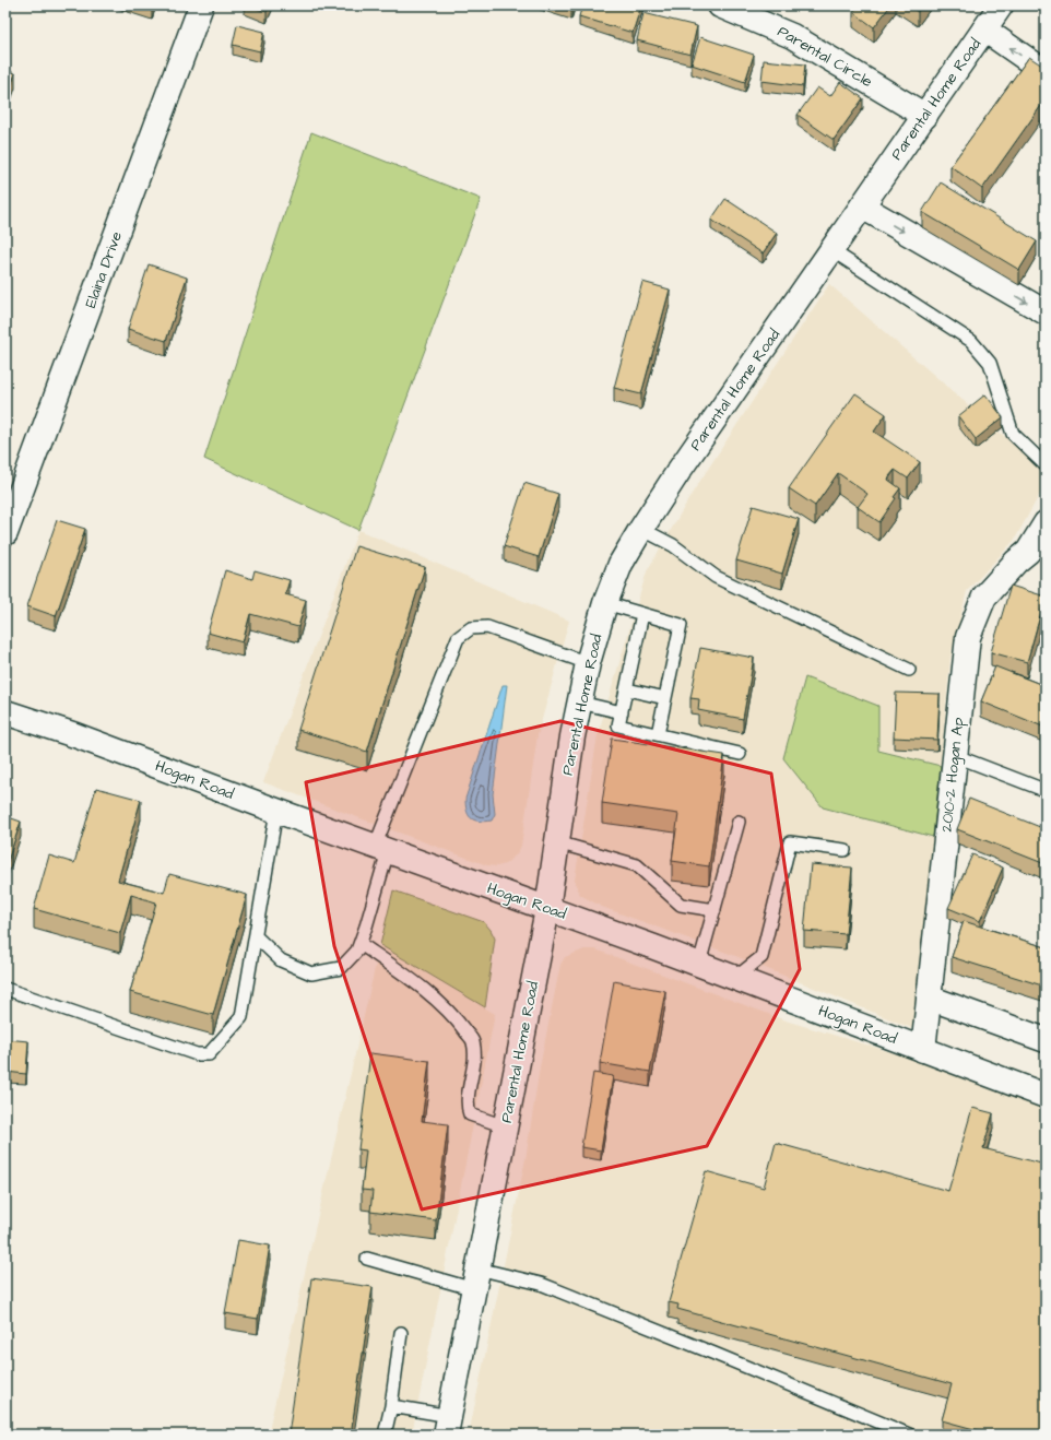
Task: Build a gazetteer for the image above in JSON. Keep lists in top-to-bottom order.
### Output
{
  "streets": {
    "street": [
      "Parental Circle",
      "Parental Home Road",
      "Elaina Drive",
      "2010-2 Hogan Ap",
      "Hogan Road"
    ]
  },
  "crossings": [
    ["Parental Circle", "Parental Home Road"],
    ["Parental Home Road", "Hogan Road"],
    ["2010-2 Hogan Ap", "Hogan Road"]
  ]
}
